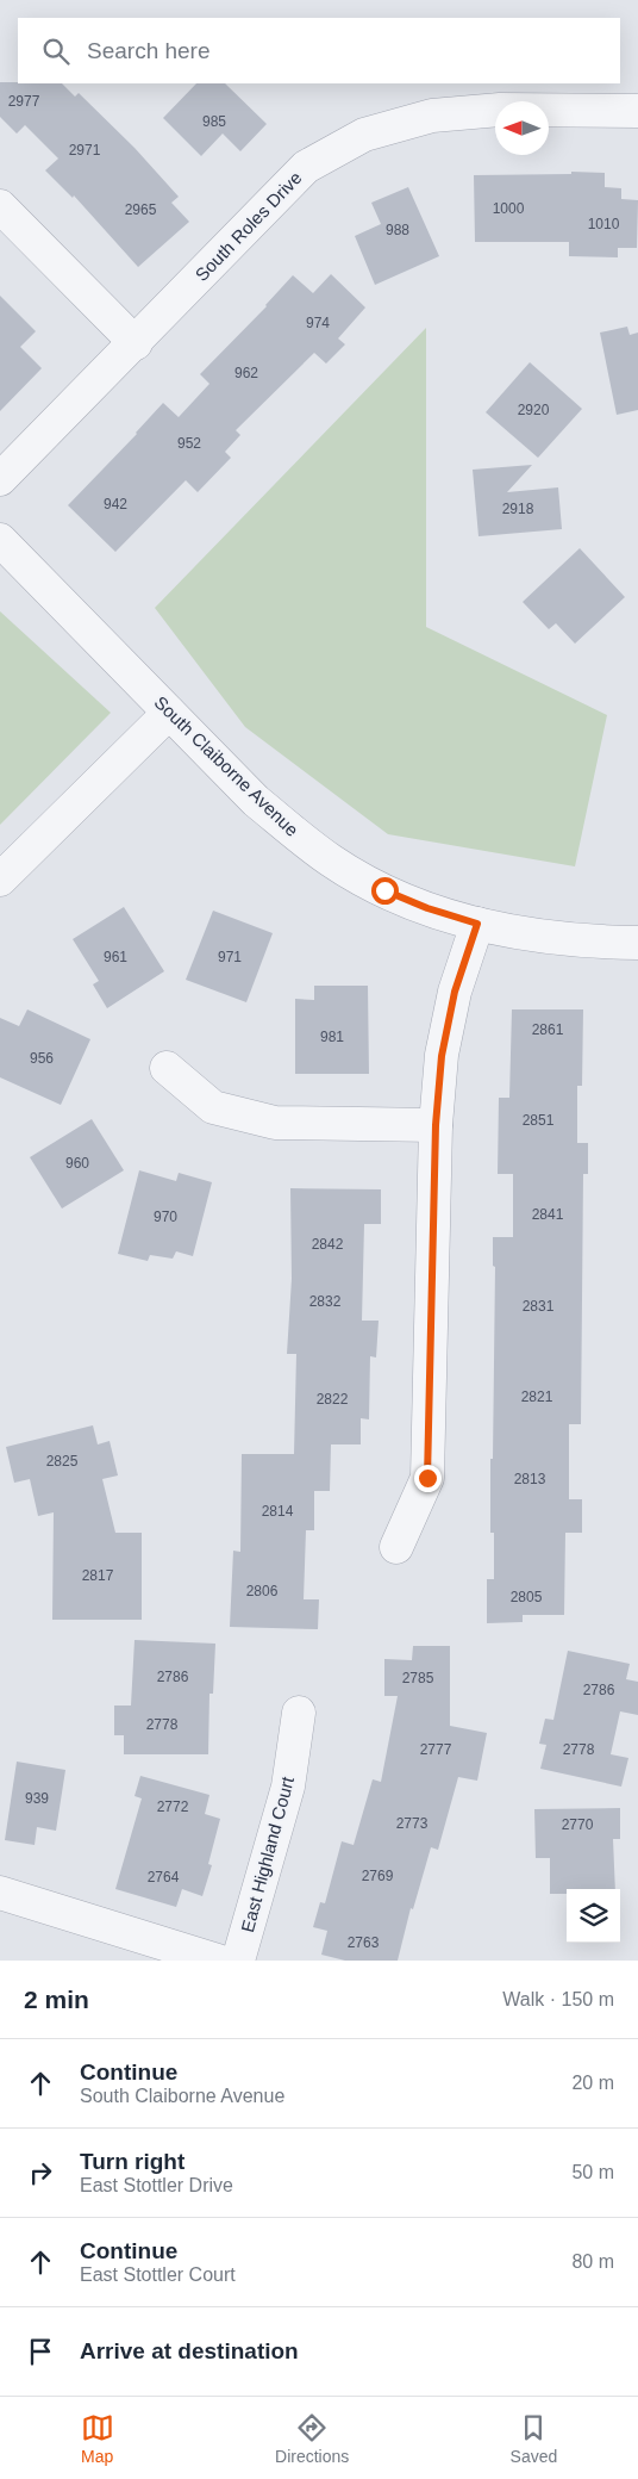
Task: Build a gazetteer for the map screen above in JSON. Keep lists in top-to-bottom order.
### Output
{
  "streets": {
    "street": ["South Roles Drive", "South Claiborne Avenue", "East Highland Court"]
  },
  "house_numbers": [
    "2977",
    "985",
    "2971",
    "1000",
    "2965",
    "1010",
    "988",
    "974",
    "962",
    "2920",
    "952",
    "942",
    "2918",
    "961",
    "971",
    "2861",
    "981",
    "956",
    "2851",
    "960",
    "2841",
    "970",
    "2842",
    "2832",
    "2831",
    "2821",
    "2822",
    "2825",
    "2813",
    "2814",
    "2817",
    "2806",
    "2805",
    "2786",
    "2785",
    "2786",
    "2778",
    "2777",
    "2778",
    "939",
    "2772",
    "2773",
    "2770",
    "2769",
    "2764",
    "2763"
  ],
  "north": "left",
  "page": {
    "search": "Search here",
    "heading": ["2 min", "Walk · 150 m"],
    "list": [
      ["Continue", "South Claiborne Avenue", "20 m"],
      ["Turn right", "East Stottler Drive", "50 m"],
      ["Continue", "East Stottler Court", "80 m"],
      "Arrive at destination"
    ],
    "nav": ["Map", "Directions", "Saved"]
  }
}
